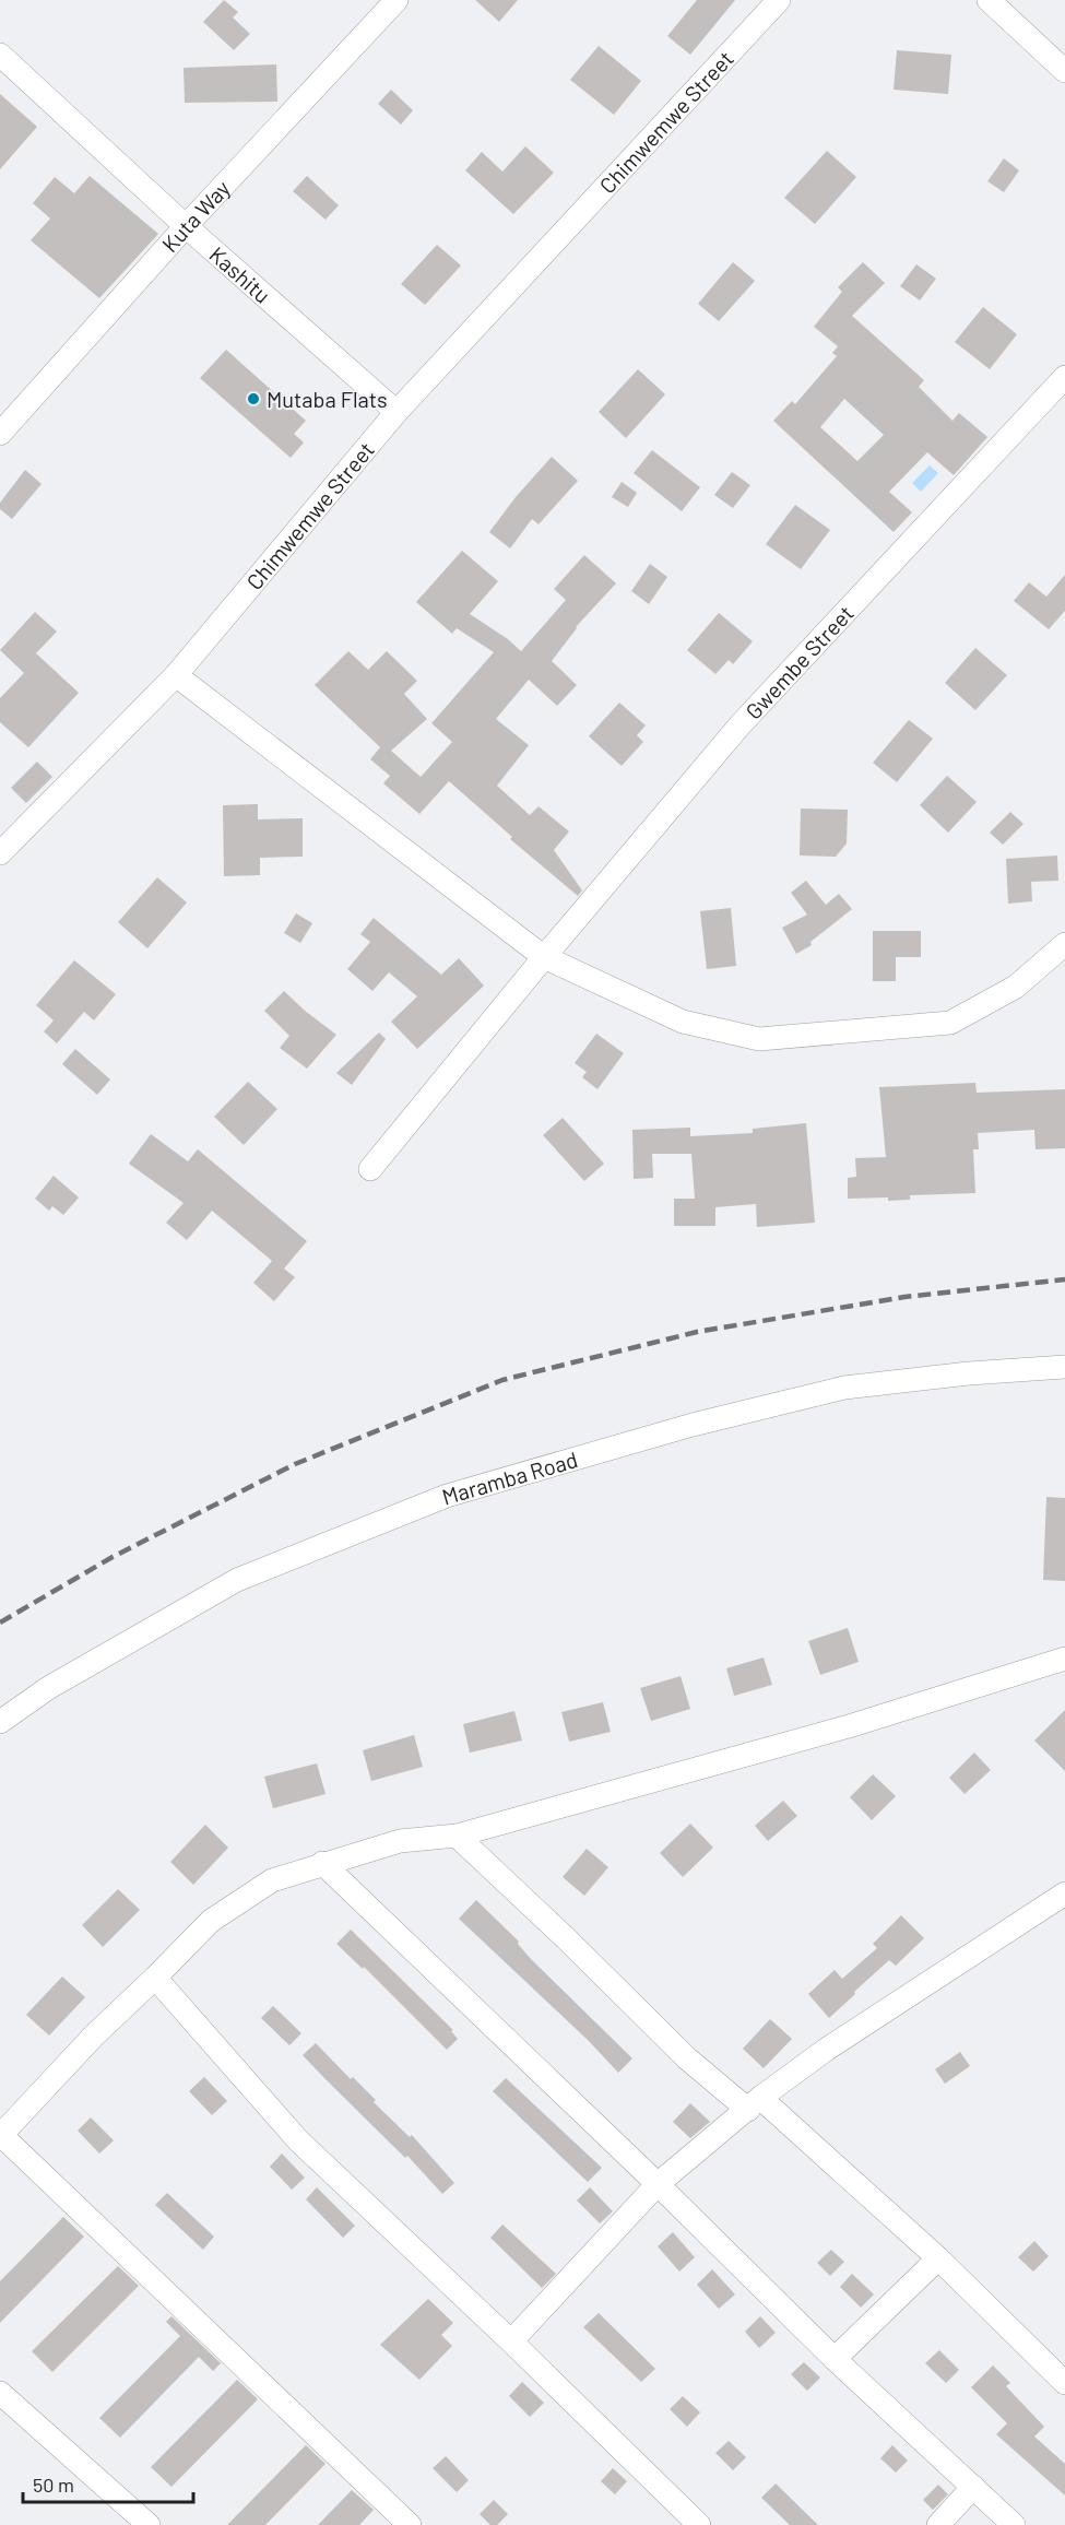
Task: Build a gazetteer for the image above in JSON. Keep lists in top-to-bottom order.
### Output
{
  "streets": {
    "street": [
      "Chimwemwe Street",
      "Kuta Way",
      "Kashitu",
      "Gwembe Street",
      "Maramba Road"
    ]
  },
  "crossings": [
    ["Chimwemwe Street", "Kashitu"],
    ["Kuta Way", "Kashitu"]
  ],
  "places": ["Mutaba Flats"],
  "scale_bar": "50 m"
}
